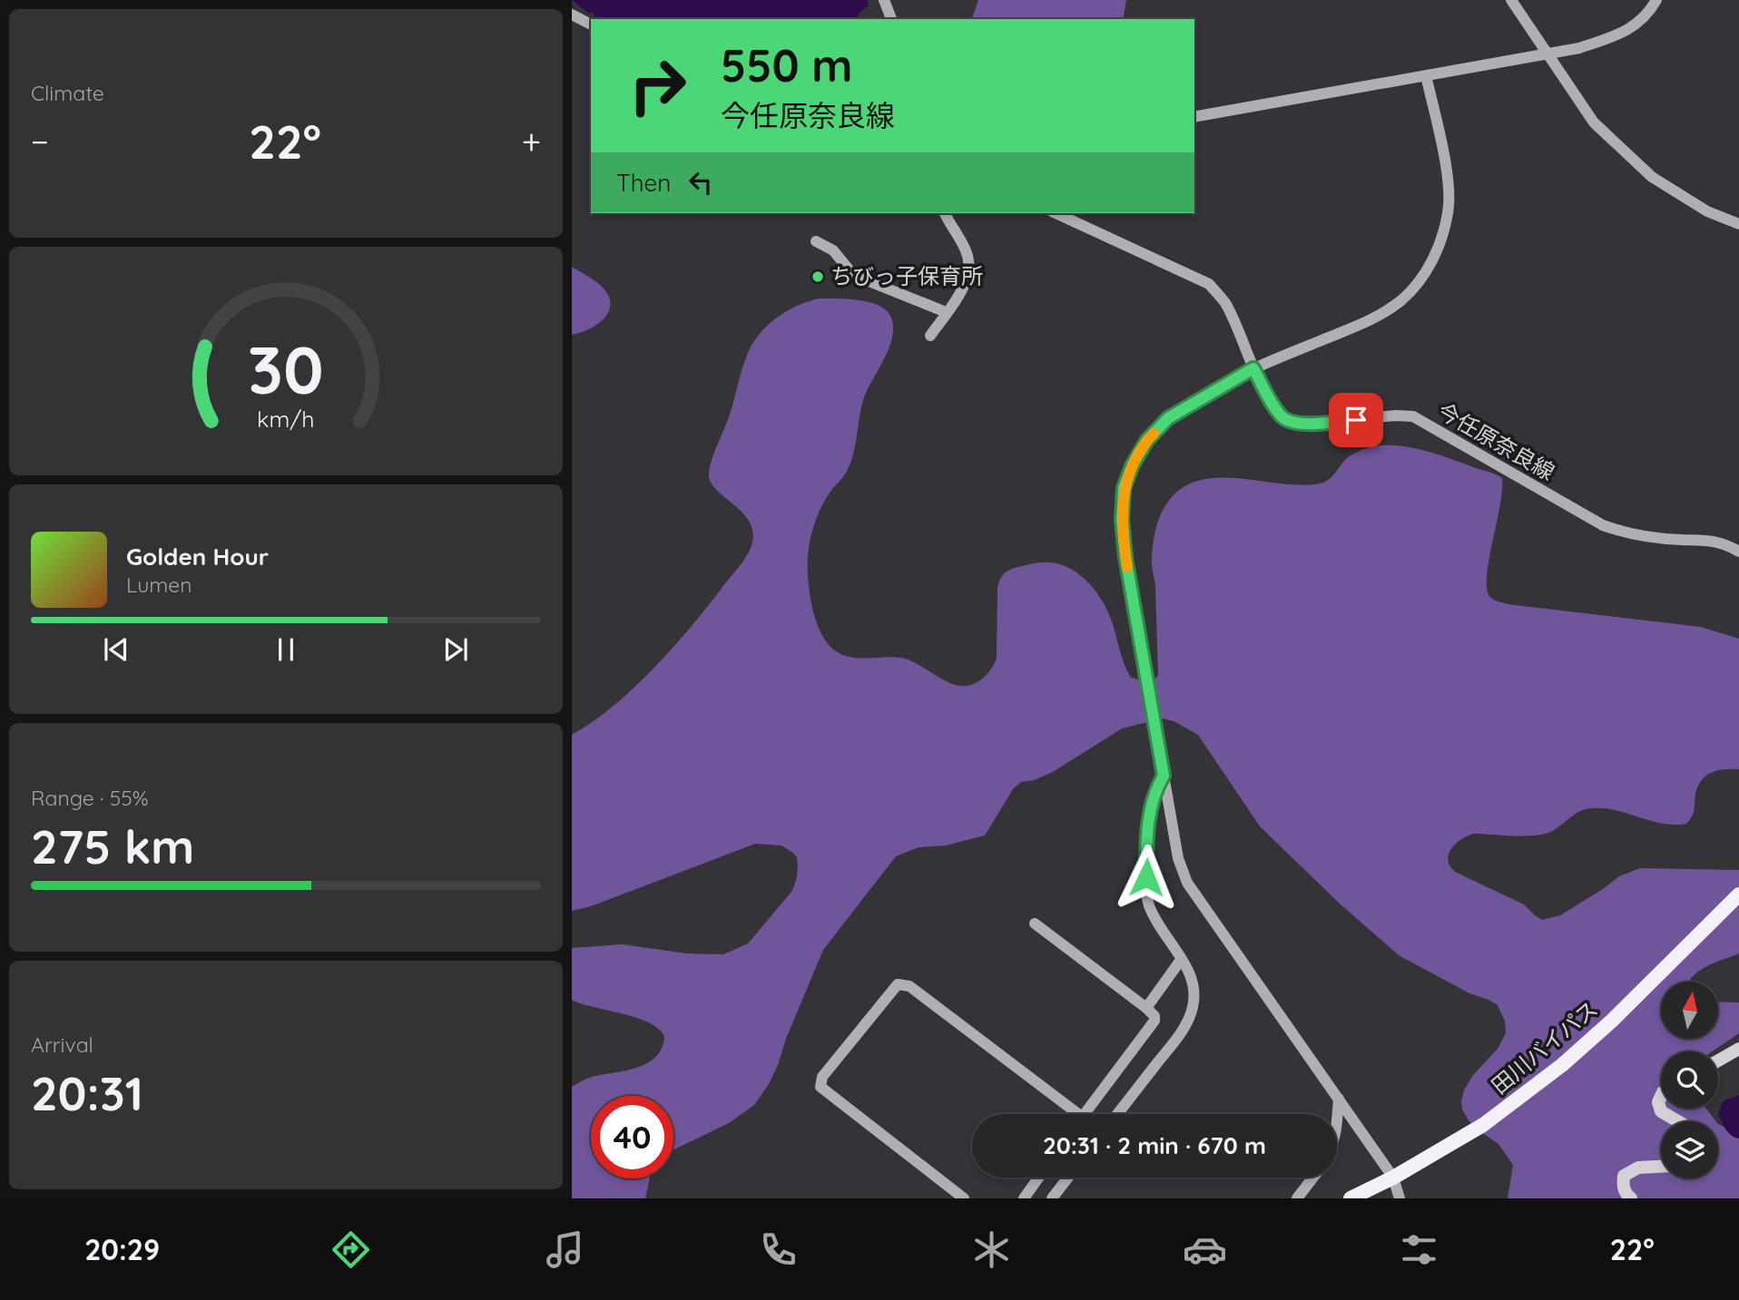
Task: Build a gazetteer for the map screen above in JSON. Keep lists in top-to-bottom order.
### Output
{
  "streets": {
    "highway": ["田川バイパス"],
    "street": ["今任原奈良線"]
  },
  "places": ["ちびっ子保育所"],
  "north": "top",
  "page": {
    "tile": [
      "Climate",
      ["Range · 55%", "275 km"],
      ["Arrival", "20:31"]
    ],
    "turn": ["550 m", "今任原奈良線"],
    "heat": ["−", "22°", "+"],
    "then": "Then",
    "song": ["Golden Hour", "Lumen"],
    "limit": "40",
    "trip": "20:31 · 2 min · 670 m",
    "tabs": ["20:29", "22°"],
    "gauge": ["30", "km/h"]
  }
}
